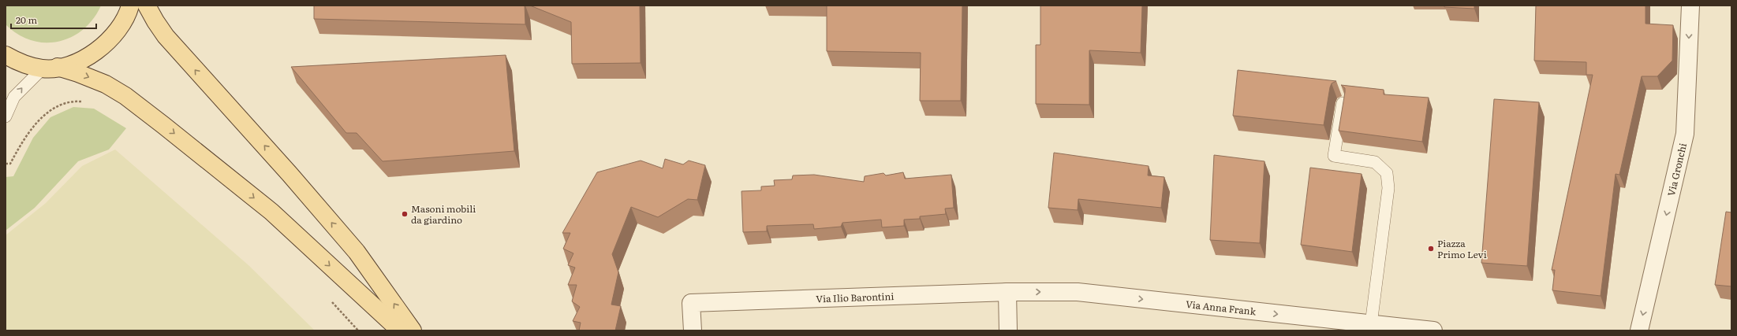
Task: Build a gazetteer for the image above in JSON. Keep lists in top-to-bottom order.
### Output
{
  "streets": {
    "street": ["Via Gronchi", "Via Ilio Barontini", "Via Anna Frank"]
  },
  "crossings": [
    ["Via Ilio Barontini", "Via Anna Frank"]
  ],
  "one_way": ["Via Gronchi", "Via Anna Frank"],
  "places": ["Masoni mobili da giardino", "Piazza Primo Levi"],
  "scale_bar": "20 m"
}
